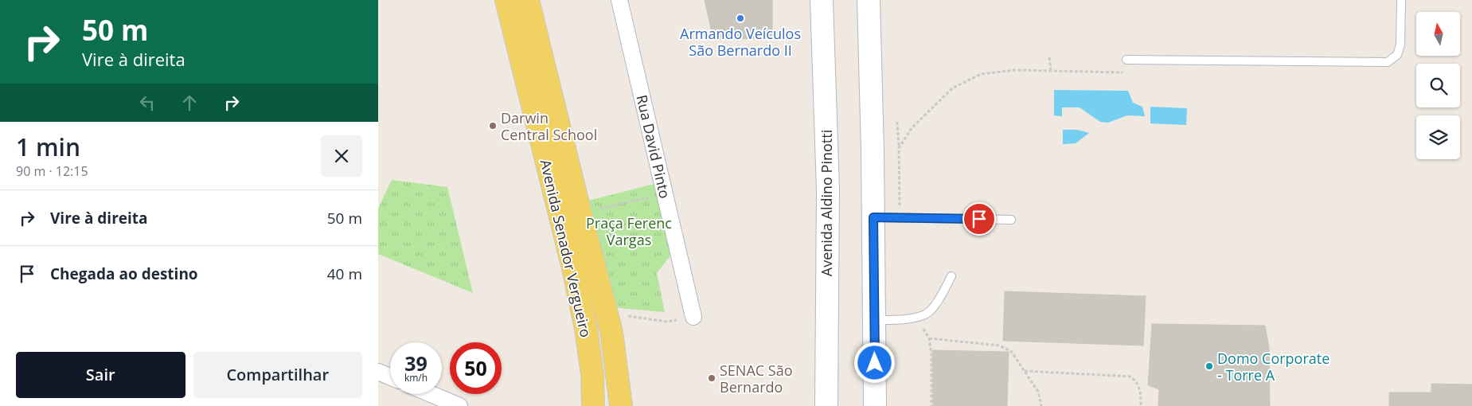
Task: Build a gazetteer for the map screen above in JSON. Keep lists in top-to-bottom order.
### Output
{
  "streets": {
    "main road": ["Avenida Aldino Pinotti", "Avenida Senador Vergueiro"],
    "street": ["Rua David Pinto"]
  },
  "parks": ["Praça Ferenc Vargas"],
  "places": [
    "Armando Veículos São Bernardo II",
    "Darwin Central School",
    "Domo Corporate - Torre A",
    "SENAC São Bernardo"
  ],
  "north": "top",
  "page": {
    "turn": ["50 m", "Vire à direita"],
    "heading": ["1 min", "90 m · 12:15"],
    "list": [
      {
        "name": "Vire à direita",
        "value": "50 m"
      },
      {
        "name": "Chegada ao destino",
        "value": "40 m"
      }
    ],
    "speed": "39 km/h",
    "limit": "50",
    "buttons": ["Sair", "Compartilhar"]
  }
}
